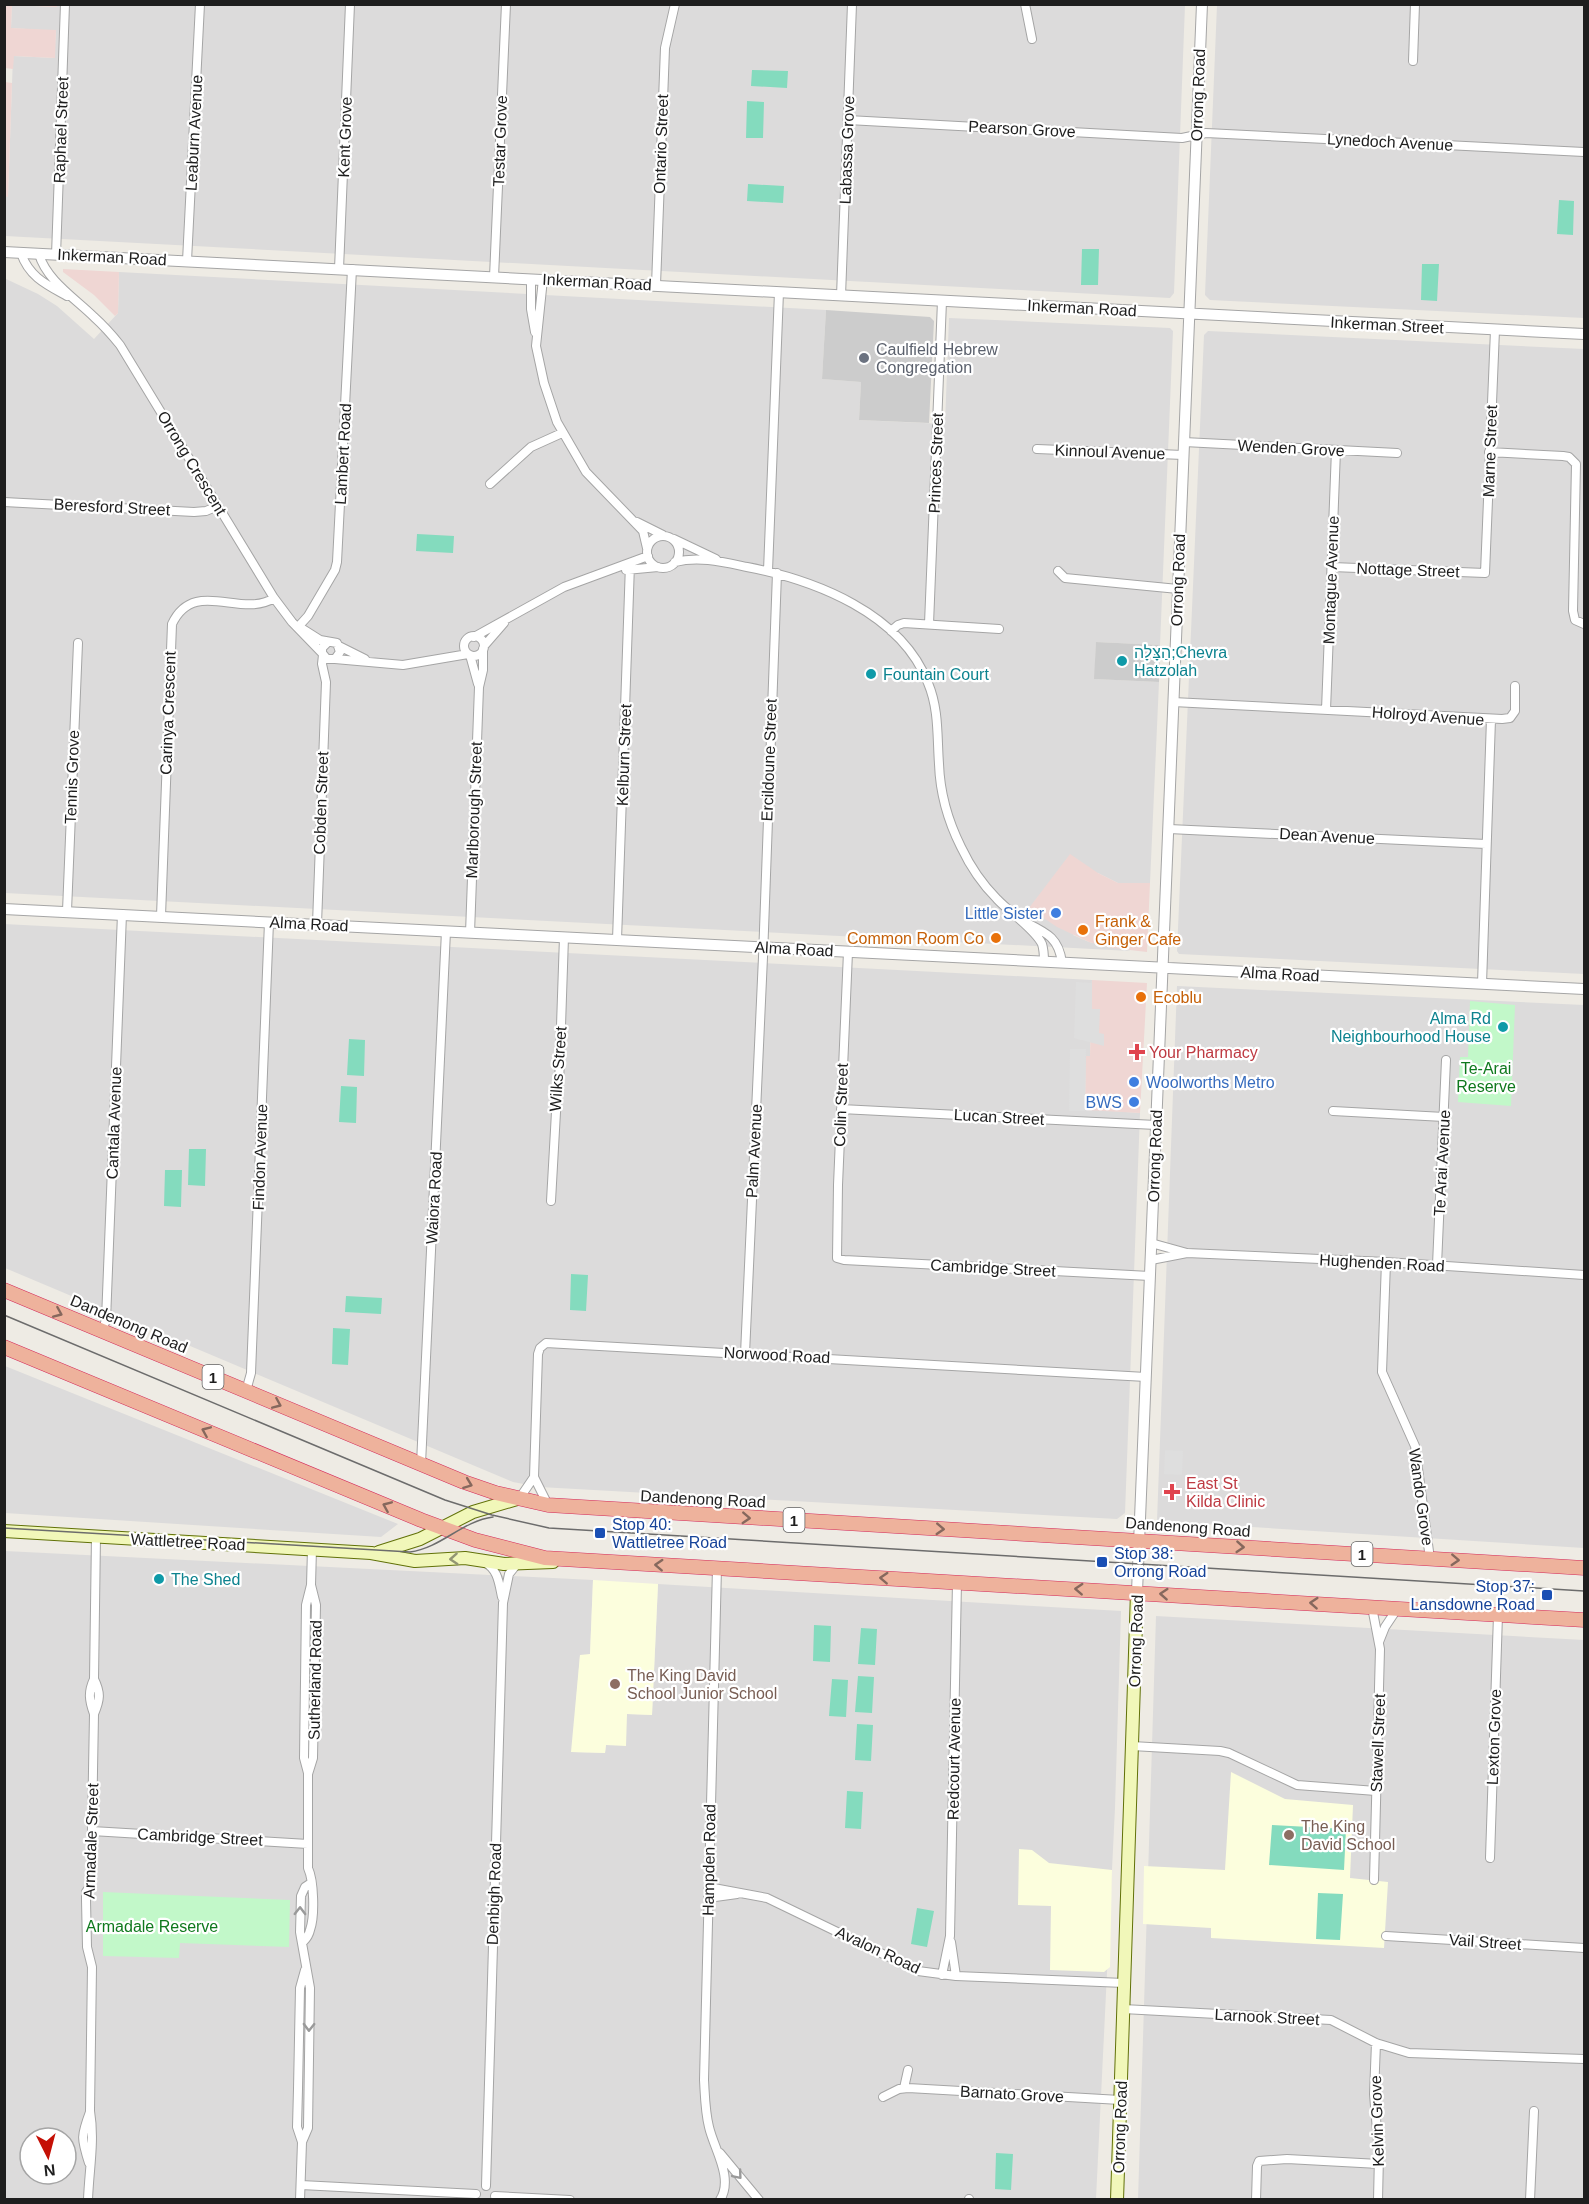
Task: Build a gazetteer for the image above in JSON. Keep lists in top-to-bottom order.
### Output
{
  "streets": {
    "highway": ["Dandenong Road", "1"],
    "main road": ["Orrong Road", "Wattletree Road"],
    "street": [
      "Pearson Grove",
      "Raphael Street",
      "Leaburn Avenue",
      "Kent Grove",
      "Testar Grove",
      "Lynedoch Avenue",
      "Ontario Street",
      "Labassa Grove",
      "Inkerman Road",
      "Inkerman Street",
      "Wenden Grove",
      "Marne Street",
      "Kinnoul Avenue",
      "Lambert Road",
      "Orrong Crescent",
      "Princes Street",
      "Beresford Street",
      "Nottage Street",
      "Montague Avenue",
      "Carinya Crescent",
      "Holroyd Avenue",
      "Kelburn Street",
      "Ercildoune Street",
      "Tennis Grove",
      "Cobden Street",
      "Marlborough Street",
      "Dean Avenue",
      "Alma Road",
      "Wilks Street",
      "Colin Street",
      "Lucan Street",
      "Cantala Avenue",
      "Palm Avenue",
      "Findon Avenue",
      "Te Arai Avenue",
      "Waiora Road",
      "Hughenden Road",
      "Cambridge Street",
      "Norwood Road",
      "Wando Grove",
      "Sutherland Road",
      "Lexton Grove",
      "Stawell Street",
      "Redcourt Avenue",
      "Armadale Street",
      "Hampden Road",
      "Denbigh Road",
      "Vail Street",
      "Avalon Road",
      "Larnook Street",
      "Barnato Grove",
      "Kelvin Grove"
    ]
  },
  "crossings": [
    ["Orrong Road", "Pearson Grove"],
    ["Orrong Road", "Lynedoch Avenue"],
    ["Orrong Road", "Inkerman Road"],
    ["Orrong Road", "Inkerman Street"],
    ["Orrong Road", "Wenden Grove"],
    ["Orrong Road", "Kinnoul Avenue"],
    ["Orrong Road", "Holroyd Avenue"],
    ["Orrong Road", "Dean Avenue"],
    ["Orrong Road", "Alma Road"],
    ["Orrong Road", "Lucan Street"],
    ["Orrong Road", "Hughenden Road"],
    ["Orrong Road", "Cambridge Street"],
    ["Orrong Road", "Dandenong Road"],
    ["Orrong Road", "Norwood Road"],
    ["Orrong Road", "Avalon Road"],
    ["Orrong Road", "Larnook Street"],
    ["Orrong Road", "Barnato Grove"],
    ["Pearson Grove", "Lynedoch Avenue"],
    ["Pearson Grove", "Labassa Grove"],
    ["Raphael Street", "Inkerman Road"],
    ["Leaburn Avenue", "Inkerman Road"],
    ["Kent Grove", "Inkerman Road"],
    ["Testar Grove", "Inkerman Road"],
    ["Ontario Street", "Inkerman Road"],
    ["Labassa Grove", "Inkerman Road"],
    ["Inkerman Road", "Inkerman Street"],
    ["Inkerman Road", "Lambert Road"],
    ["Inkerman Road", "Orrong Crescent"],
    ["Inkerman Road", "Princes Street"],
    ["Inkerman Road", "Ercildoune Street"],
    ["Inkerman Street", "Marne Street"],
    ["Wenden Grove", "Montague Avenue"],
    ["Marne Street", "Nottage Street"],
    ["Lambert Road", "Orrong Crescent"],
    ["Orrong Crescent", "Beresford Street"],
    ["Orrong Crescent", "Carinya Crescent"],
    ["Orrong Crescent", "Cobden Street"],
    ["Nottage Street", "Montague Avenue"],
    ["Montague Avenue", "Holroyd Avenue"],
    ["Carinya Crescent", "Alma Road"],
    ["Holroyd Avenue", "Dean Avenue"],
    ["Holroyd Avenue", "Alma Road"],
    ["Kelburn Street", "Alma Road"],
    ["Ercildoune Street", "Alma Road"],
    ["Ercildoune Street", "Palm Avenue"],
    ["Tennis Grove", "Alma Road"],
    ["Cobden Street", "Alma Road"],
    ["Marlborough Street", "Alma Road"],
    ["Alma Road", "Wilks Street"],
    ["Alma Road", "Colin Street"],
    ["Alma Road", "Cantala Avenue"],
    ["Alma Road", "Palm Avenue"],
    ["Alma Road", "Findon Avenue"],
    ["Alma Road", "Waiora Road"],
    ["Colin Street", "Lucan Street"],
    ["Colin Street", "Cambridge Street"],
    ["Cantala Avenue", "Dandenong Road"],
    ["Palm Avenue", "Norwood Road"],
    ["Findon Avenue", "Dandenong Road"],
    ["Te Arai Avenue", "Hughenden Road"],
    ["Waiora Road", "Dandenong Road"],
    ["Hughenden Road", "Wando Grove"],
    ["Cambridge Street", "Sutherland Road"],
    ["Cambridge Street", "Armadale Street"],
    ["Dandenong Road", "Norwood Road"],
    ["Dandenong Road", "Wando Grove"],
    ["Dandenong Road", "Wattletree Road"],
    ["Wattletree Road", "Sutherland Road"],
    ["Wattletree Road", "Armadale Street"],
    ["Wattletree Road", "Denbigh Road"],
    ["Redcourt Avenue", "Avalon Road"],
    ["Hampden Road", "Avalon Road"],
    ["Larnook Street", "Kelvin Grove"]
  ],
  "parks": ["Te-Arai Reserve", "Armadale Reserve"],
  "places": {
    "other": [
      "Caulfield Hebrew Congregation",
      "הַצָּלָה;Chevra Hatzolah",
      "Fountain Court",
      "Little Sister",
      "Frank & Ginger Cafe",
      "Common Room Co",
      "Ecoblu",
      "Alma Rd Neighbourhood House",
      "Woolworths Metro",
      "BWS",
      "The Shed",
      "The King David School Junior School",
      "The King David School"
    ],
    "health": ["Your Pharmacy", "East St Kilda Clinic"],
    "transit": ["Stop 40: Wattletree Road", "Stop 38: Orrong Road", "Stop 37: Lansdowne Road"]
  },
  "north": "bottom"
}
